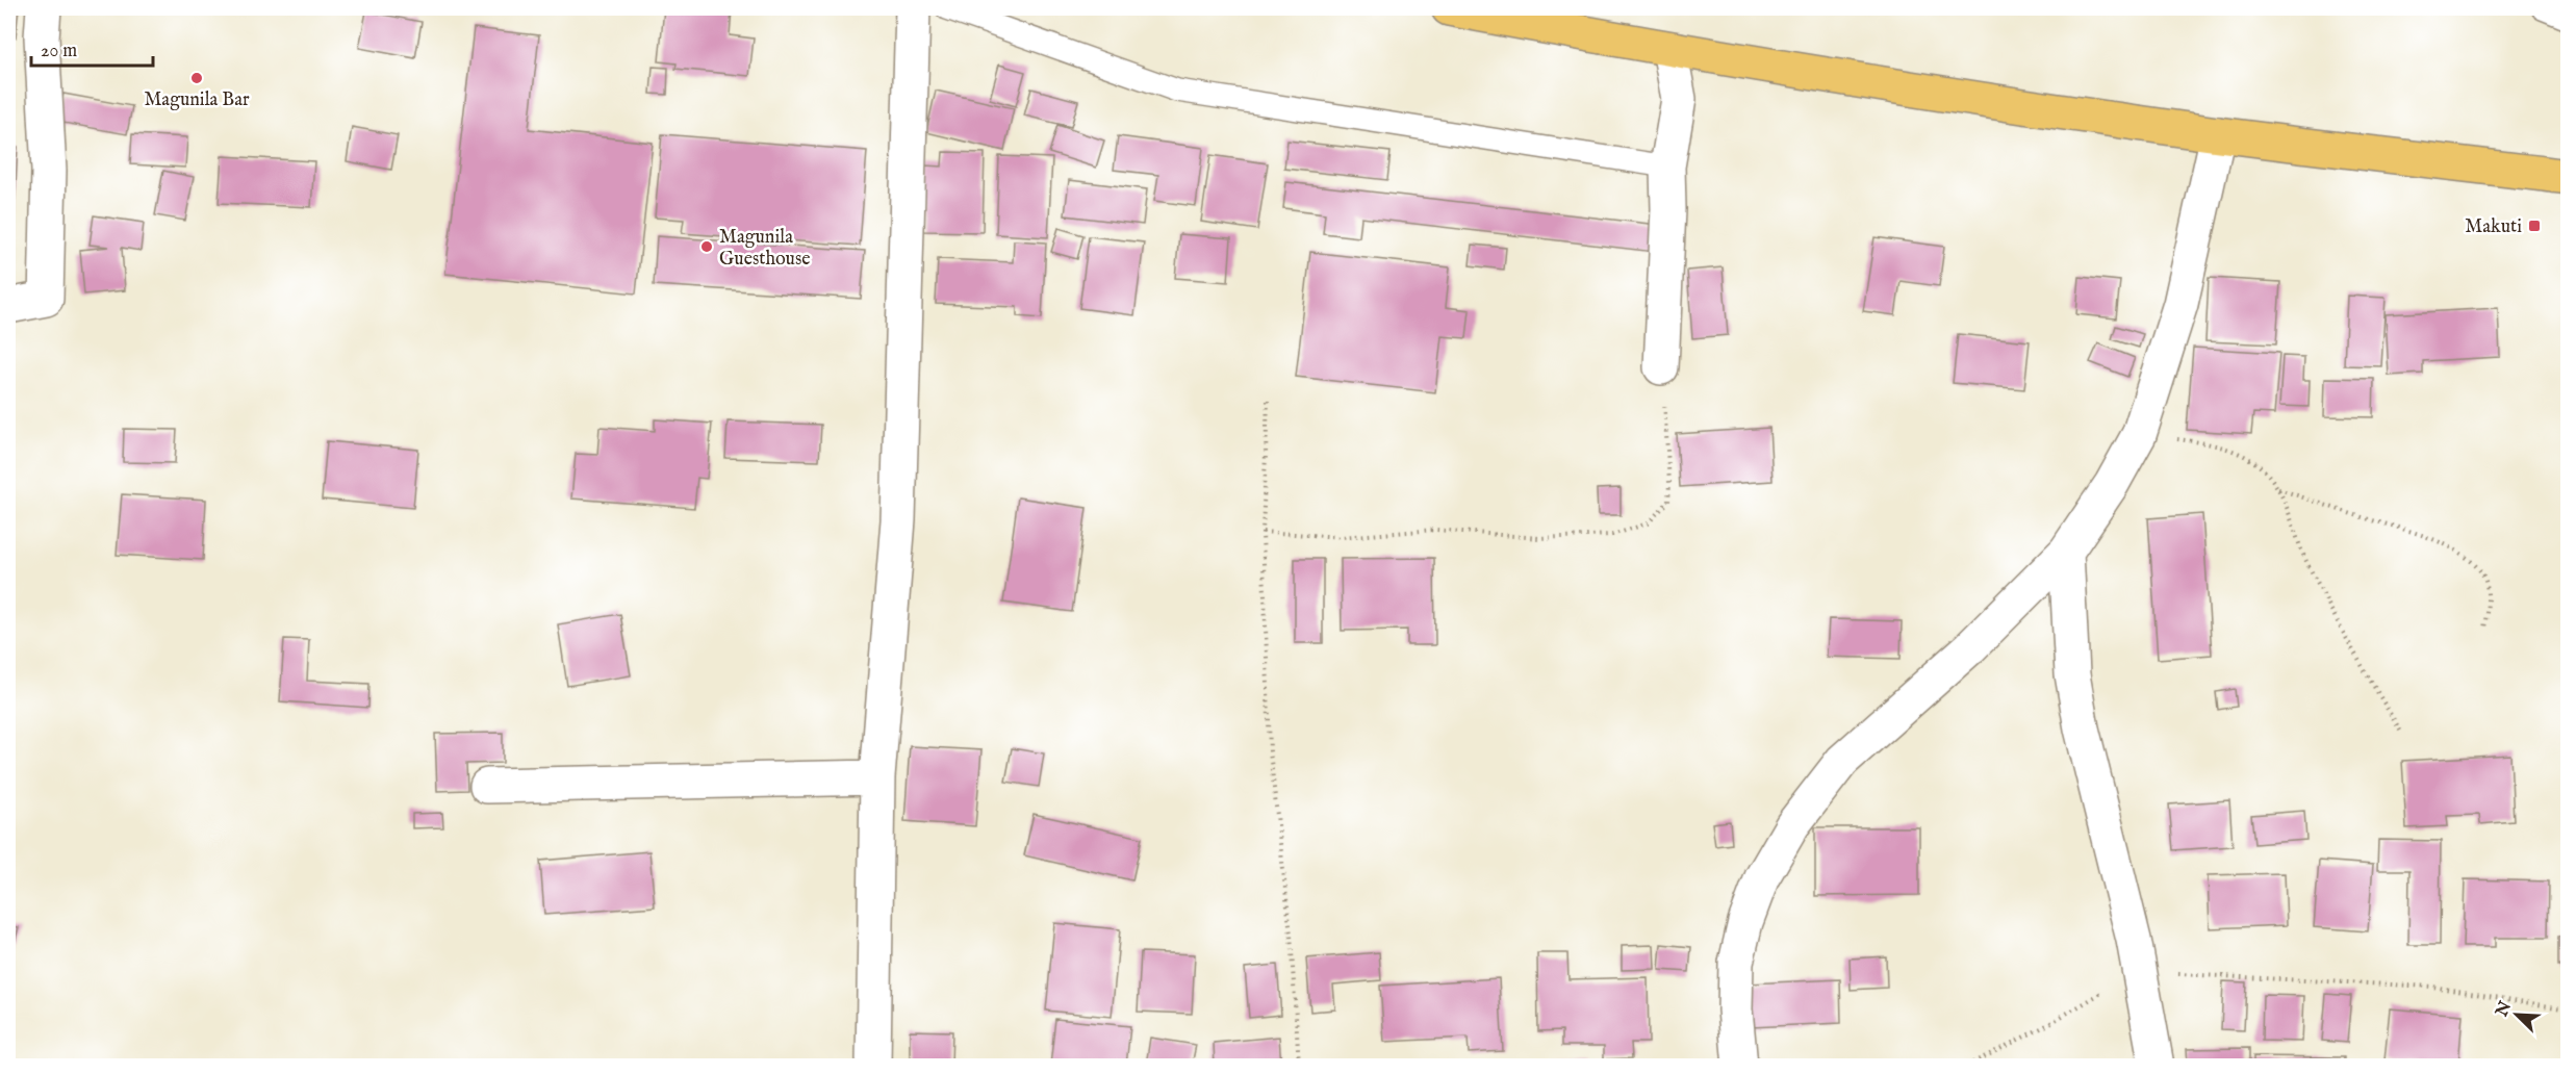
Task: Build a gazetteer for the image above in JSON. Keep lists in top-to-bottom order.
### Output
{
  "places": {
    "other": ["Magunila Bar", "Magunila Guesthouse"],
    "transit": ["Makuti"]
  },
  "scale_bar": "20 m",
  "north": "top left"
}
